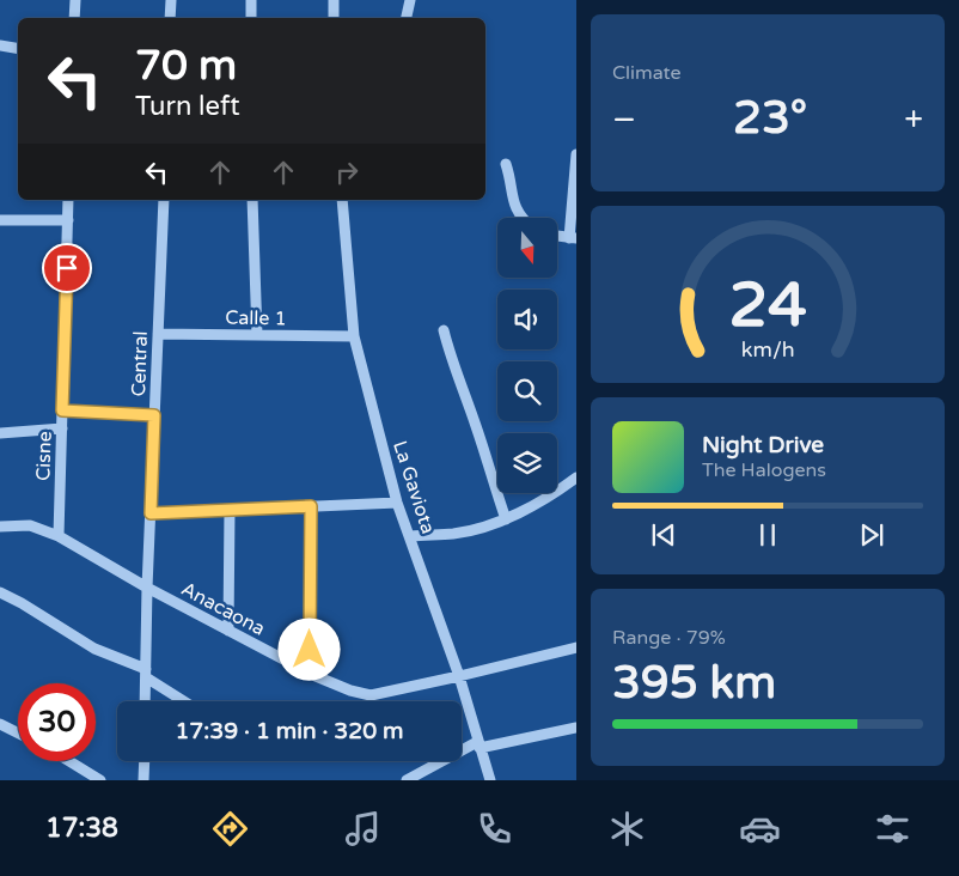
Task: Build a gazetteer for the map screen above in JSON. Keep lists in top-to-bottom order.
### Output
{
  "streets": {
    "street": [
      "Calle 1",
      "Central",
      "Cisne",
      "La Gaviota",
      "Anacaona"
    ]
  },
  "crossings": [
    ["Calle 1", "Central"],
    ["Calle 1", "La Gaviota"],
    ["Central", "Anacaona"],
    ["Cisne", "Anacaona"],
    ["La Gaviota", "Anacaona"]
  ],
  "north": "bottom",
  "page": {
    "tile": [
      "Climate",
      ["Range · 79%", "395 km"]
    ],
    "turn": ["70 m", "Turn left"],
    "heat": ["−", "23°", "+"],
    "song": ["Night Drive", "The Halogens"],
    "limit": "30",
    "trip": "17:39 · 1 min · 320 m",
    "tabs": "17:38",
    "gauge": ["24", "km/h"]
  }
}
